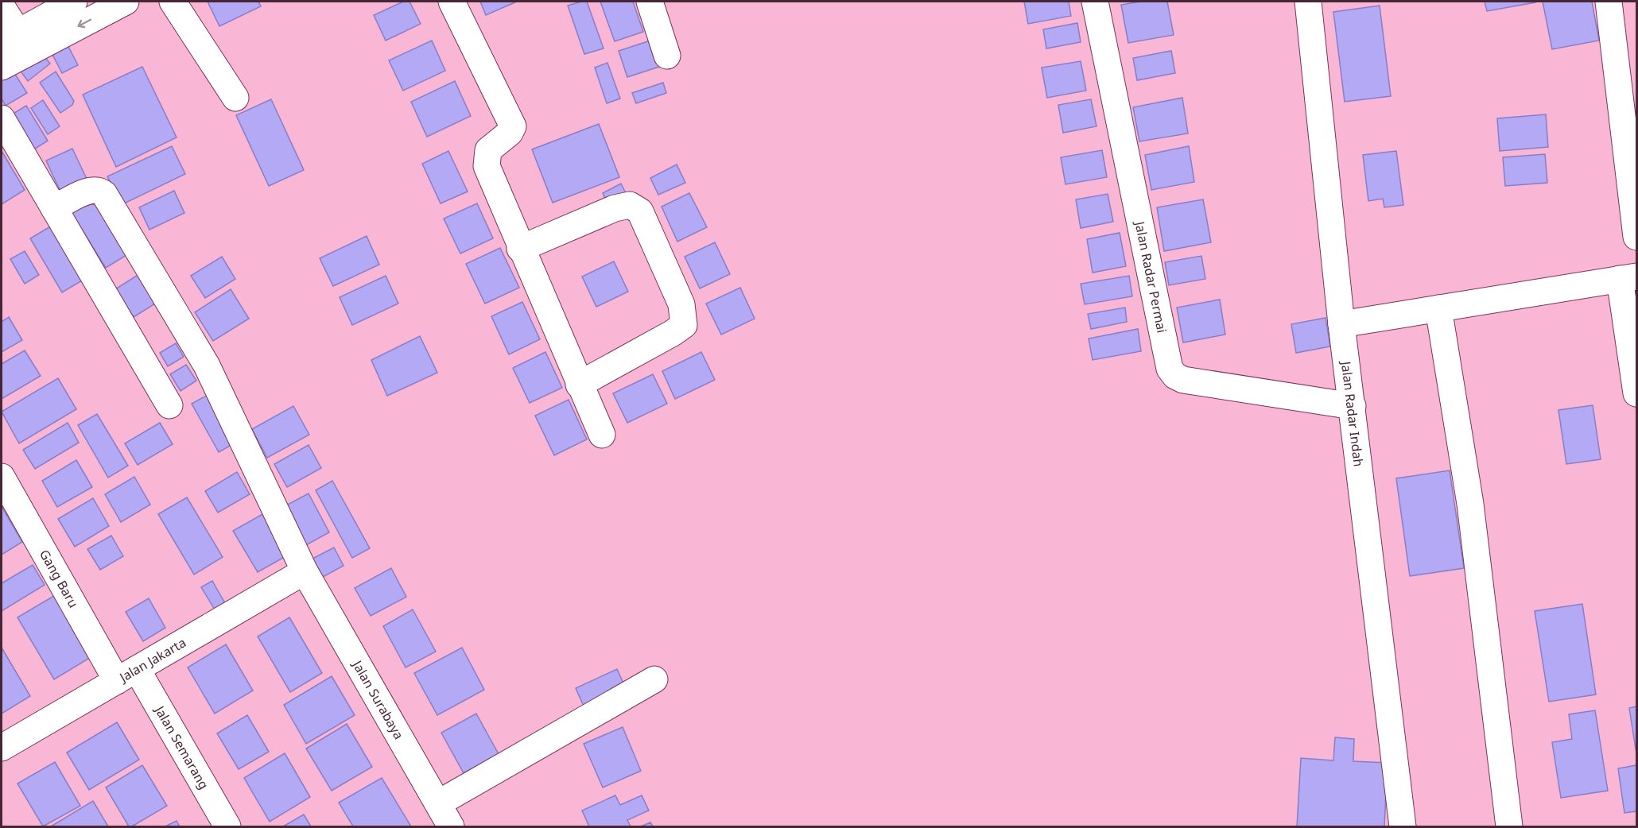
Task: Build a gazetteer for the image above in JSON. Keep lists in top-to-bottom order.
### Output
{
  "streets": {
    "street": [
      "Jalan Radar Permai",
      "Jalan Radar Indah",
      "Gang Baru",
      "Jalan Jakarta",
      "Jalan Surabaya",
      "Jalan Semarang"
    ]
  },
  "crossings": [
    ["Jalan Radar Permai", "Jalan Radar Indah"],
    ["Gang Baru", "Jalan Jakarta"],
    ["Gang Baru", "Jalan Semarang"],
    ["Jalan Jakarta", "Jalan Surabaya"],
    ["Jalan Jakarta", "Jalan Semarang"]
  ]
}
